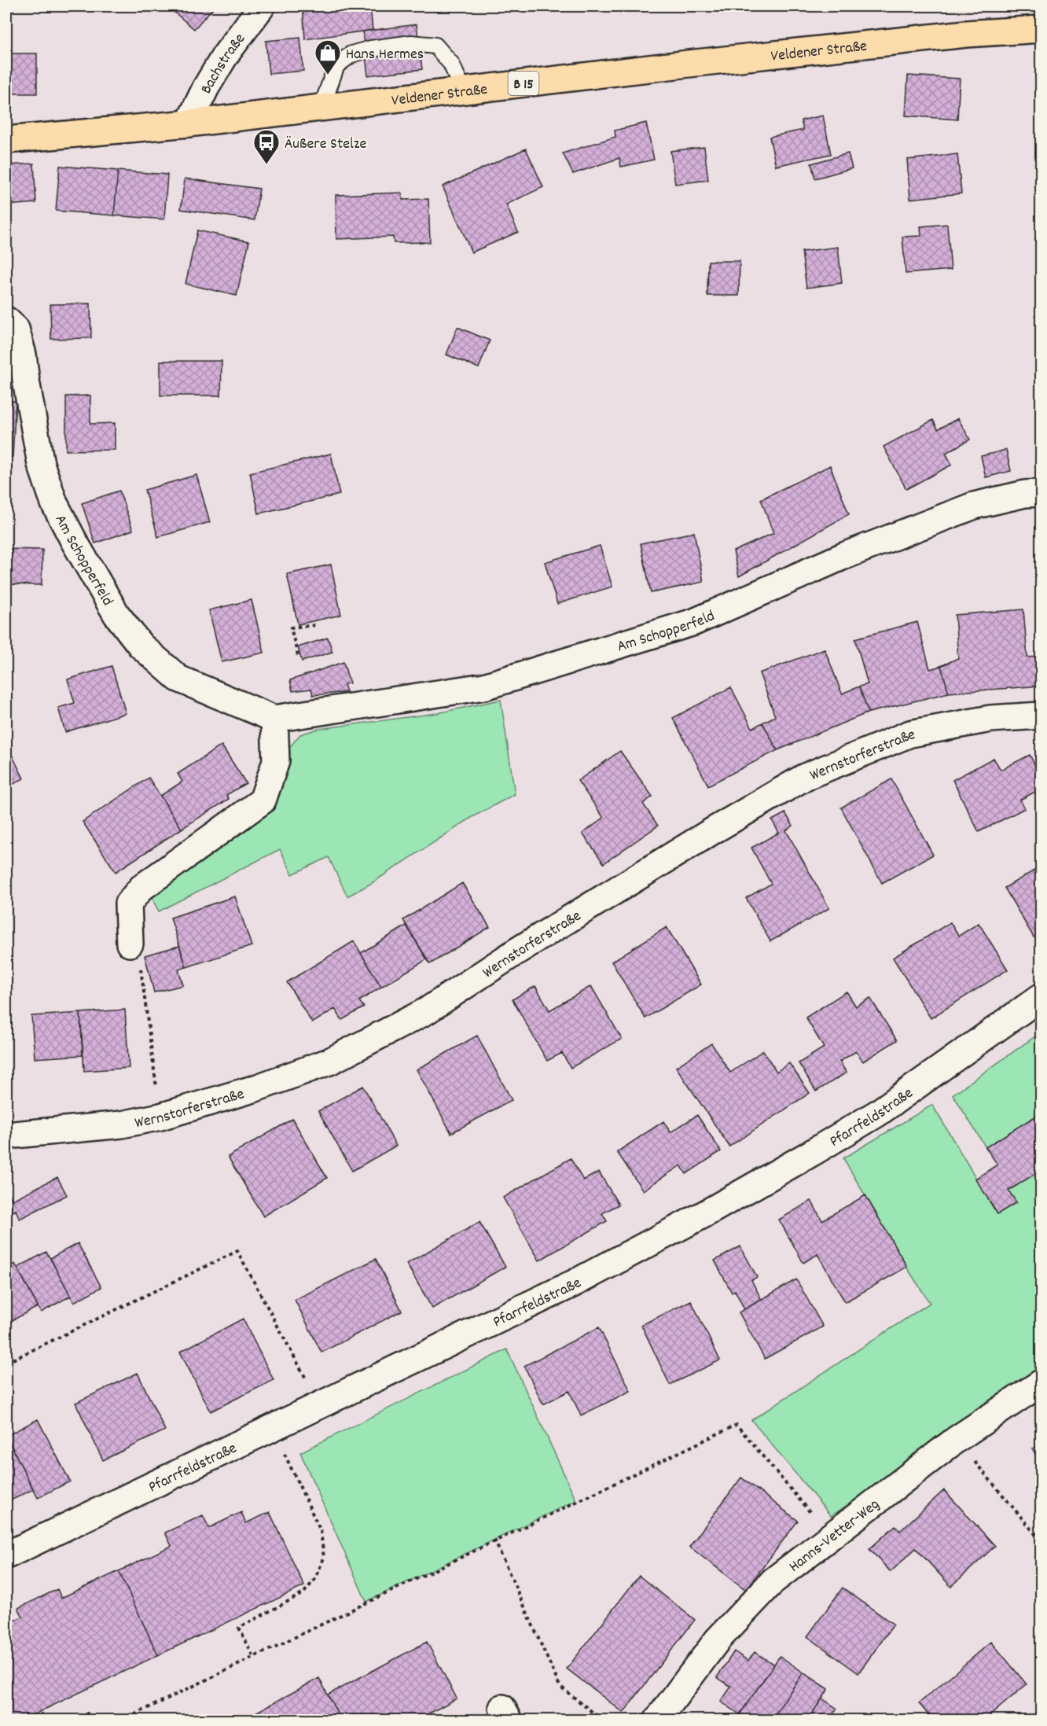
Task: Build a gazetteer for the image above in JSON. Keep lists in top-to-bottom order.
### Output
{
  "streets": {
    "main road": ["Veldener Straße", "B 15"],
    "street": [
      "Bachstraße",
      "Am Schopperfeld",
      "Wernstorferstraße",
      "Pfarrfeldstraße",
      "Hanns-Vetter-Weg"
    ]
  },
  "crossings": [
    ["Veldener Straße", "Bachstraße"]
  ],
  "places": {
    "shop": ["Hans Hermes"],
    "bus stop": ["Äußere Stelze"]
  }
}
